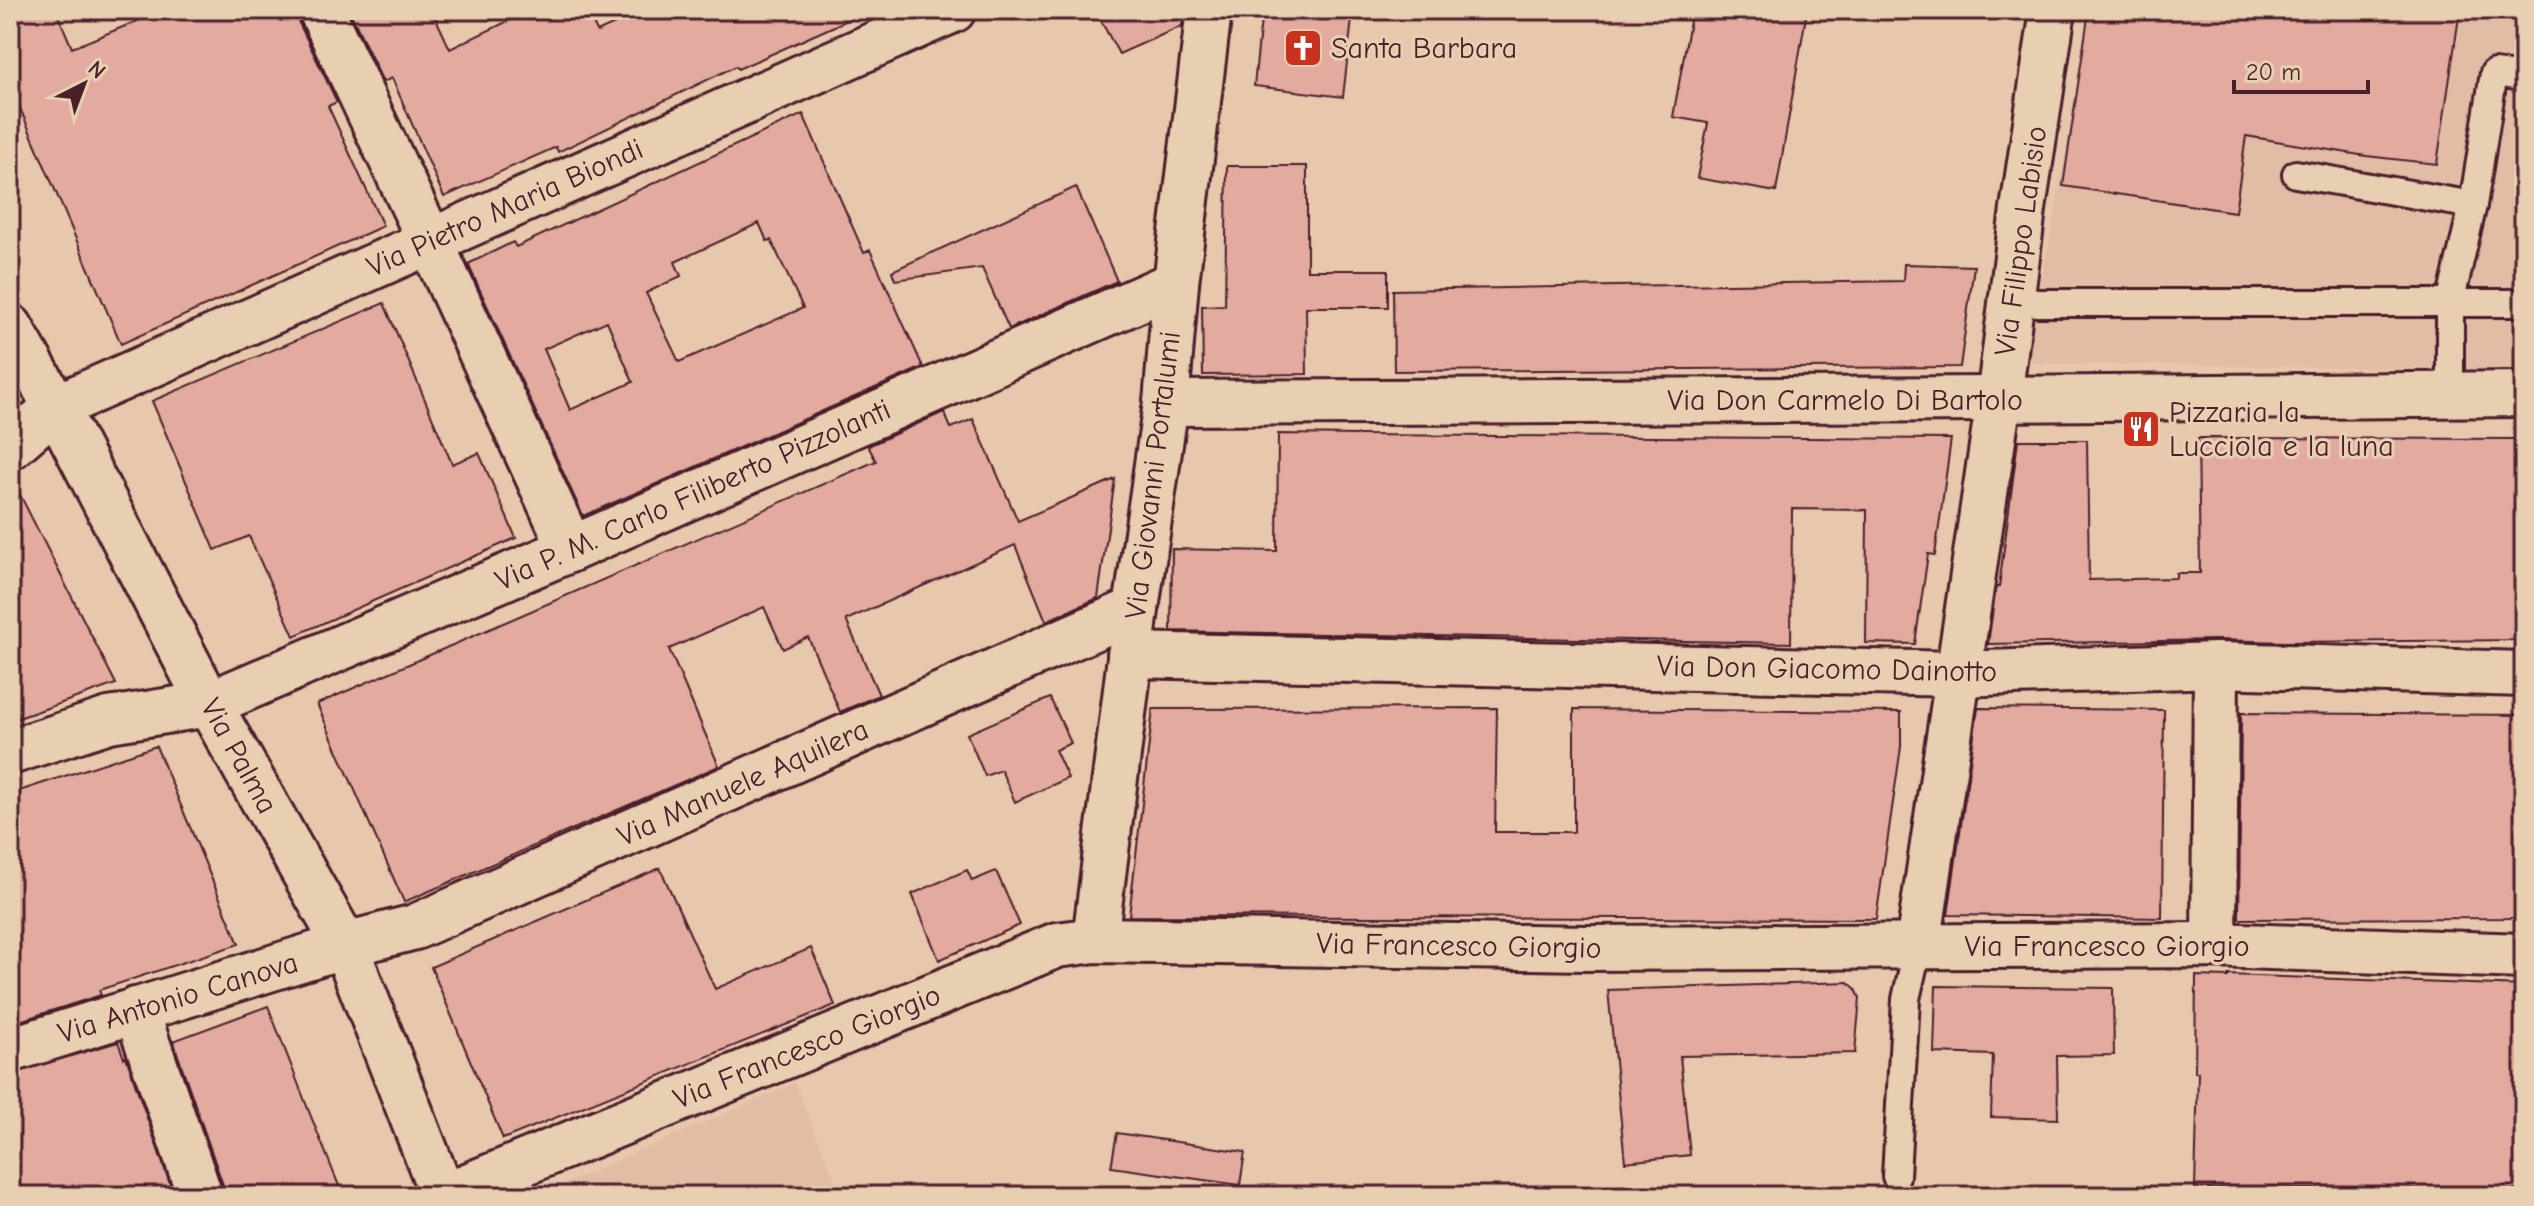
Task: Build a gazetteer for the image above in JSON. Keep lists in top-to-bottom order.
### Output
{
  "streets": {
    "street": [
      "Via Pietro Maria Biondi",
      "Via Filippo Labisio",
      "Via Don Carmelo Di Bartolo",
      "Via Giovanni Portalumi",
      "Via P. M. Carlo Filiberto Pizzolanti",
      "Via Don Giacomo Dainotto",
      "Via Palma",
      "Via Manuele Aquilera",
      "Via Francesco Giorgio",
      "Via Antonio Canova"
    ]
  },
  "crossings": [
    ["Via Pietro Maria Biondi", "Via Palma"],
    ["Via Filippo Labisio", "Via Don Carmelo Di Bartolo"],
    ["Via Filippo Labisio", "Via Don Giacomo Dainotto"],
    ["Via Filippo Labisio", "Via Francesco Giorgio"],
    ["Via Don Carmelo Di Bartolo", "Via Giovanni Portalumi"],
    ["Via Giovanni Portalumi", "Via P. M. Carlo Filiberto Pizzolanti"],
    ["Via Giovanni Portalumi", "Via Don Giacomo Dainotto"],
    ["Via Giovanni Portalumi", "Via Manuele Aquilera"],
    ["Via Giovanni Portalumi", "Via Francesco Giorgio"],
    ["Via P. M. Carlo Filiberto Pizzolanti", "Via Palma"],
    ["Via Palma", "Via Manuele Aquilera"],
    ["Via Palma", "Via Francesco Giorgio"],
    ["Via Palma", "Via Antonio Canova"],
    ["Via Manuele Aquilera", "Via Antonio Canova"]
  ],
  "places": {
    "church": ["Santa Barbara"],
    "restaurant": ["Pizzaria la Lucciola e la luna"]
  },
  "scale_bar": "20 m",
  "north": "top right"
}
